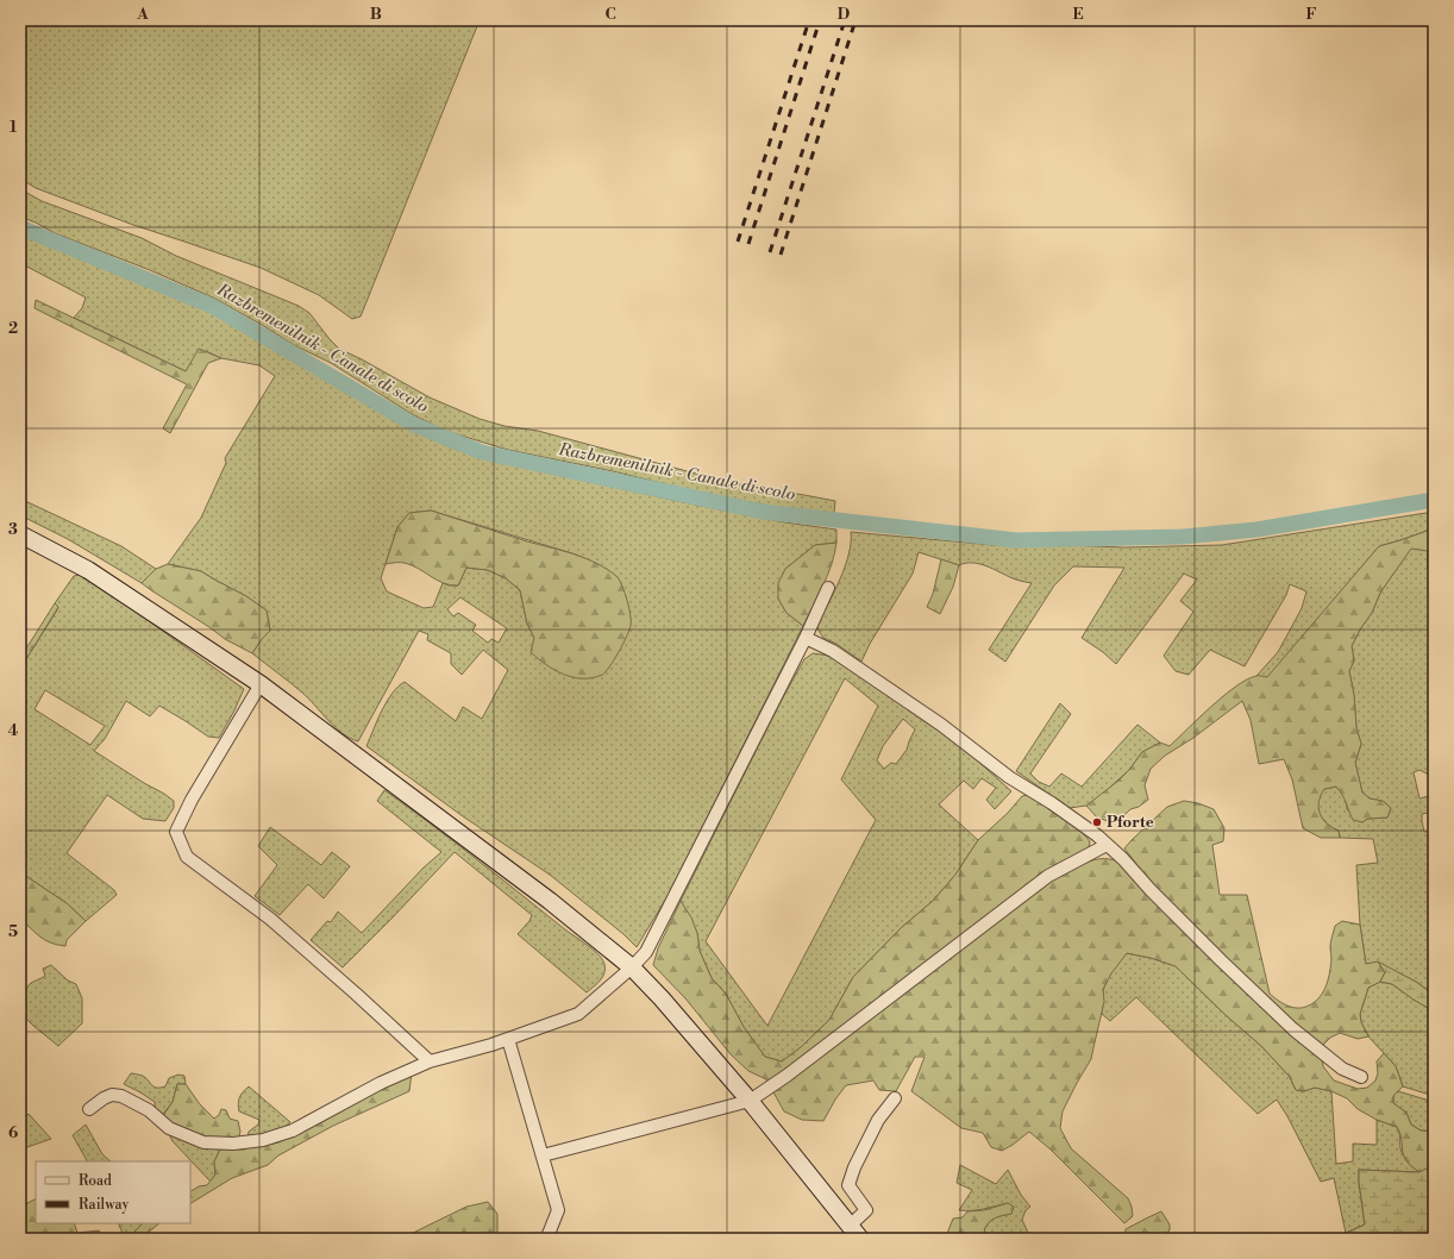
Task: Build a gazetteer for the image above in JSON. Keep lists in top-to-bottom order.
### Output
{
  "water": ["Razbremenilnik - Canale di scolo"],
  "places": ["Pforte"],
  "legend": ["Road", "Railway"],
  "grid": {
    "columns": [
      "A",
      "B",
      "C",
      "D",
      "E",
      "F"
    ],
    "rows": [
      "1",
      "2",
      "3",
      "4",
      "5",
      "6"
    ]
  }
}
